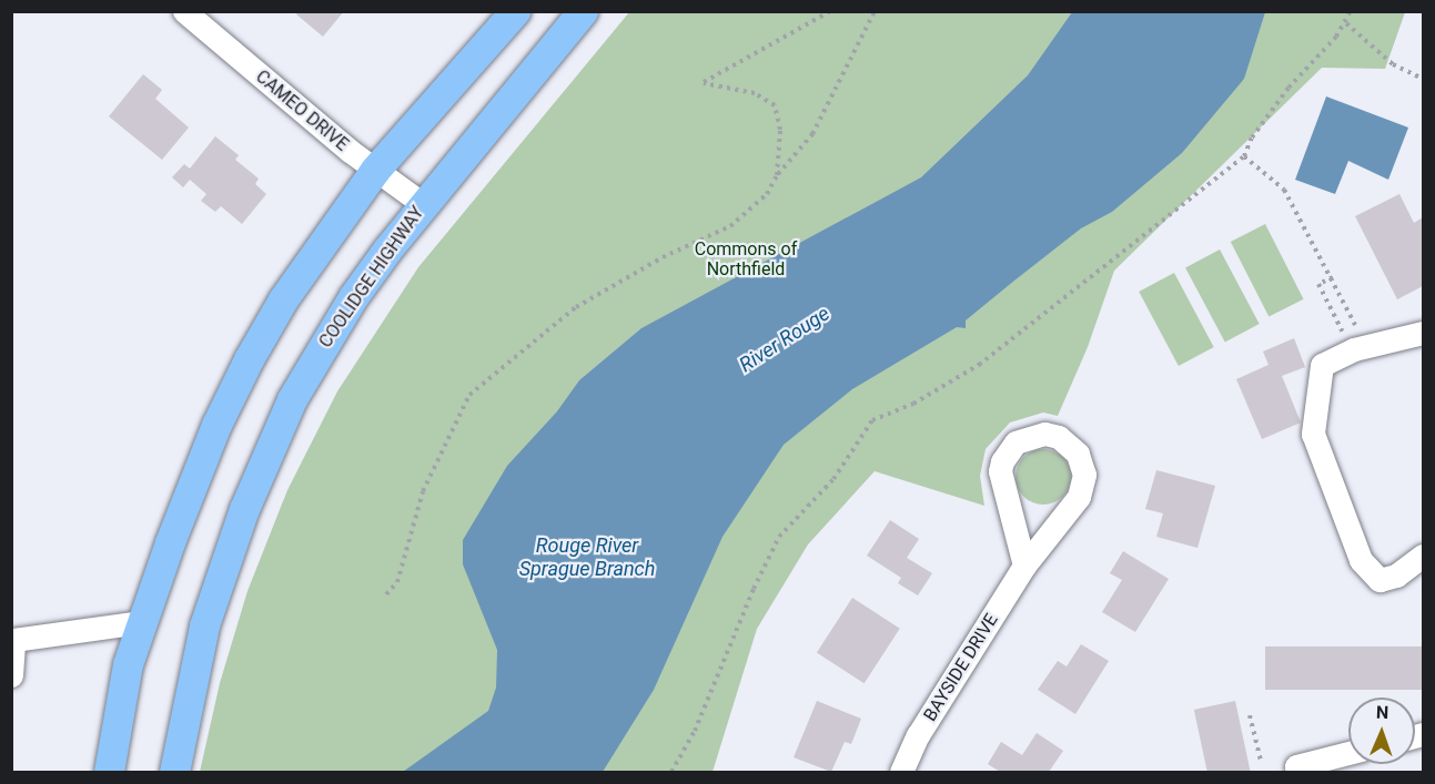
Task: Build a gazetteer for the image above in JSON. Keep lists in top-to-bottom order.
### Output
{
  "streets": {
    "main road": ["COOLIDGE HIGHWAY"],
    "street": ["CAMEO DRIVE", "BAYSIDE DRIVE"]
  },
  "crossings": [
    ["CAMEO DRIVE", "COOLIDGE HIGHWAY"]
  ],
  "water": ["River Rouge", "Rouge River Sprague Branch"],
  "parks": ["Commons of Northfield"],
  "north": "top"
}
